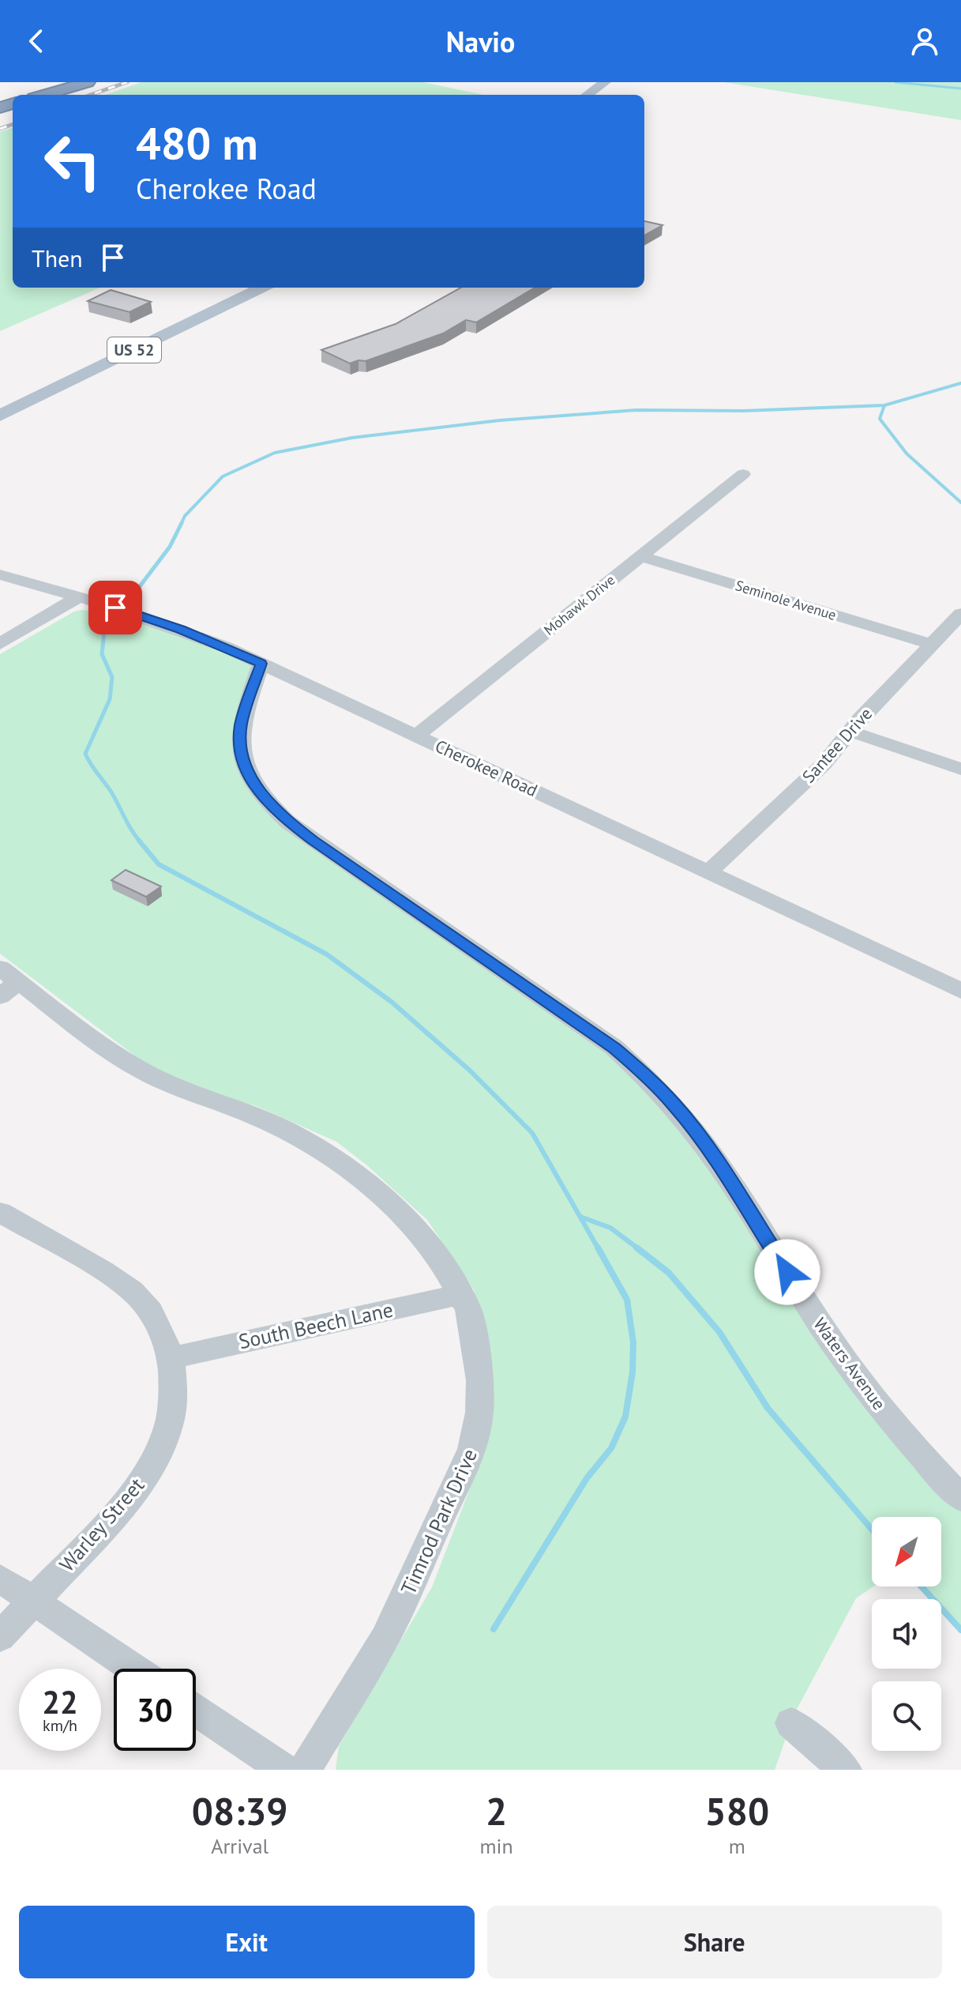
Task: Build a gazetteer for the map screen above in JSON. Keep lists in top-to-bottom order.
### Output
{
  "streets": {
    "main road": ["US 52"],
    "street": [
      "Seminole Avenue",
      "Mohawk Drive",
      "Santee Drive",
      "Cherokee Road",
      "South Beech Lane",
      "Waters Avenue",
      "Timrod Park Drive",
      "Warley Street"
    ]
  },
  "crossings": [
    ["Seminole Avenue", "Mohawk Drive"],
    ["Seminole Avenue", "Santee Drive"],
    ["Mohawk Drive", "Cherokee Road"],
    ["Santee Drive", "Cherokee Road"],
    ["Cherokee Road", "Waters Avenue"],
    ["South Beech Lane", "Timrod Park Drive"],
    ["South Beech Lane", "Warley Street"]
  ],
  "north": "bottom left",
  "page": {
    "header": "Navio",
    "turn": ["480 m", "Cherokee Road"],
    "then": "Then",
    "speed": "22 km/h",
    "limit": "30",
    "eta": [
      "08:39",
      "Arrival",
      "2",
      "min",
      "580",
      "m"
    ],
    "buttons": ["Exit", "Share"]
  }
}
